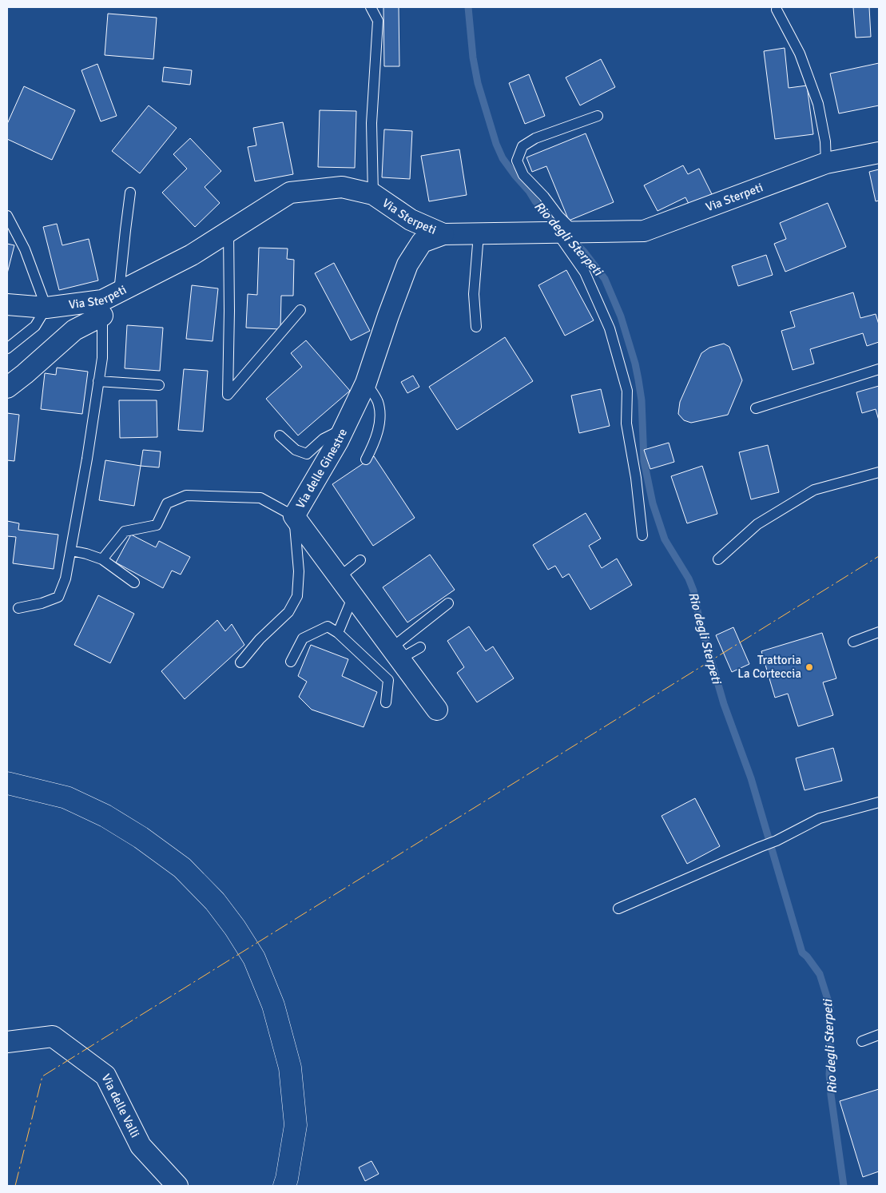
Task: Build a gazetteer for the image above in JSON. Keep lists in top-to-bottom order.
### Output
{
  "streets": {
    "street": ["Via Sterpeti", "Via delle Ginestre", "Via delle Valli"]
  },
  "crossings": [
    ["Via Sterpeti", "Via delle Ginestre"]
  ],
  "water": ["Rio degli Sterpeti"],
  "places": ["Trattoria La Corteccia"]
}
